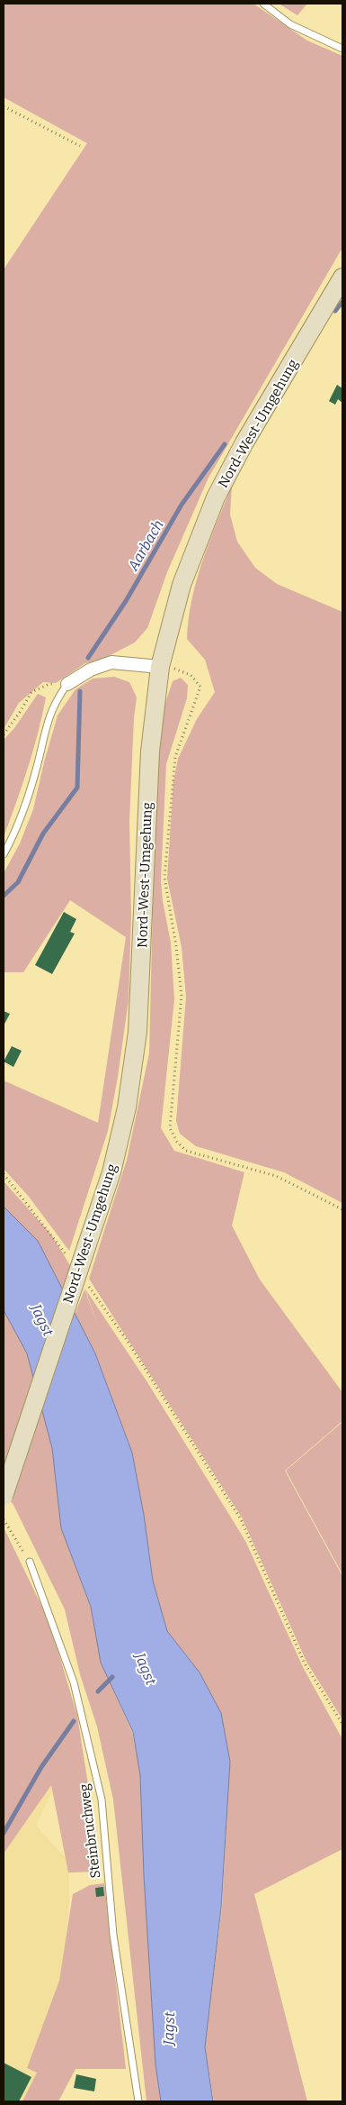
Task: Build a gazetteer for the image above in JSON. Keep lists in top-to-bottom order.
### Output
{
  "streets": {
    "main road": ["Nord-West-Umgehung"],
    "lane": ["Steinbruchweg"]
  },
  "water": ["Aarbach", "Jagst"]
}
